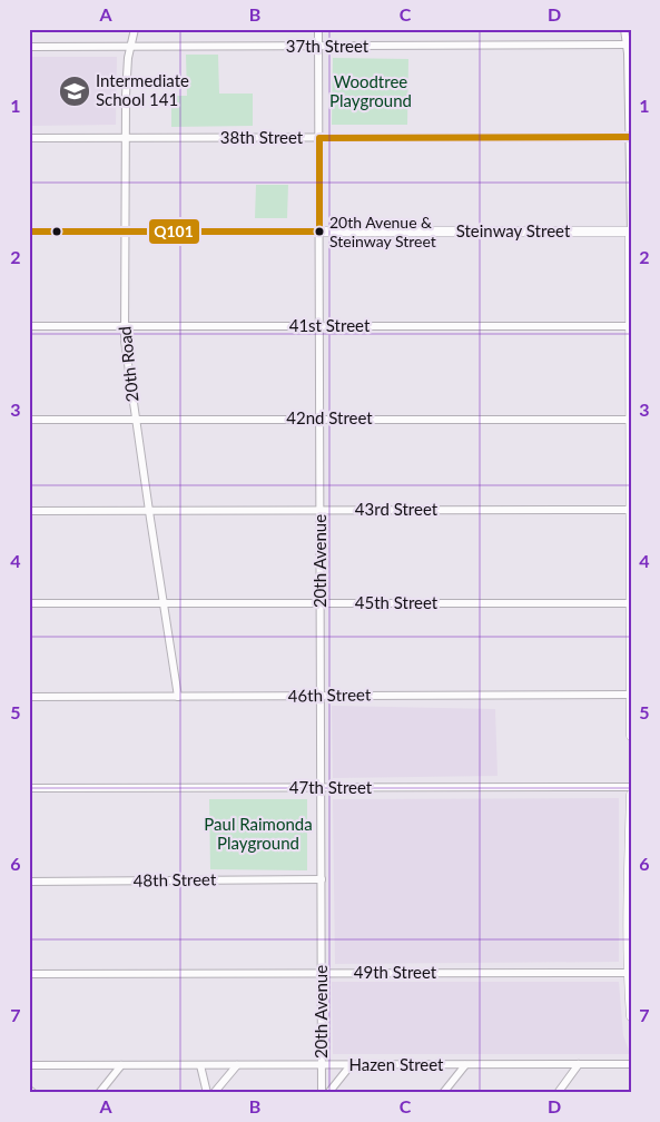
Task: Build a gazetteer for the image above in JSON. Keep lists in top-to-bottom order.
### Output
{
  "streets": {
    "street": [
      "37th Street",
      "38th Street",
      "Steinway Street",
      "41st Street",
      "20th Road",
      "42nd Street",
      "43rd Street",
      "20th Avenue",
      "45th Street",
      "46th Street",
      "47th Street",
      "48th Street",
      "49th Street",
      "Hazen Street"
    ]
  },
  "crossings": [
    ["37th Street", "20th Road"],
    ["37th Street", "20th Avenue"],
    ["38th Street", "20th Road"],
    ["38th Street", "20th Avenue"],
    ["Steinway Street", "20th Road"],
    ["Steinway Street", "20th Avenue"],
    ["41st Street", "20th Road"],
    ["41st Street", "20th Avenue"],
    ["20th Road", "42nd Street"],
    ["20th Road", "43rd Street"],
    ["20th Road", "45th Street"],
    ["20th Road", "46th Street"],
    ["42nd Street", "20th Avenue"],
    ["43rd Street", "20th Avenue"],
    ["20th Avenue", "45th Street"],
    ["20th Avenue", "46th Street"],
    ["20th Avenue", "47th Street"],
    ["20th Avenue", "48th Street"],
    ["20th Avenue", "49th Street"],
    ["20th Avenue", "Hazen Street"]
  ],
  "parks": ["Woodtree Playground", "Paul Raimonda Playground"],
  "places": {
    "school or university": ["Intermediate School 141"],
    "other": ["20th Avenue & Steinway Street"]
  },
  "lines": ["transit line Q101"],
  "grid": {
    "columns": [
      "A",
      "B",
      "C",
      "D"
    ],
    "rows": [
      "1",
      "2",
      "3",
      "4",
      "5",
      "6",
      "7"
    ]
  }
}
